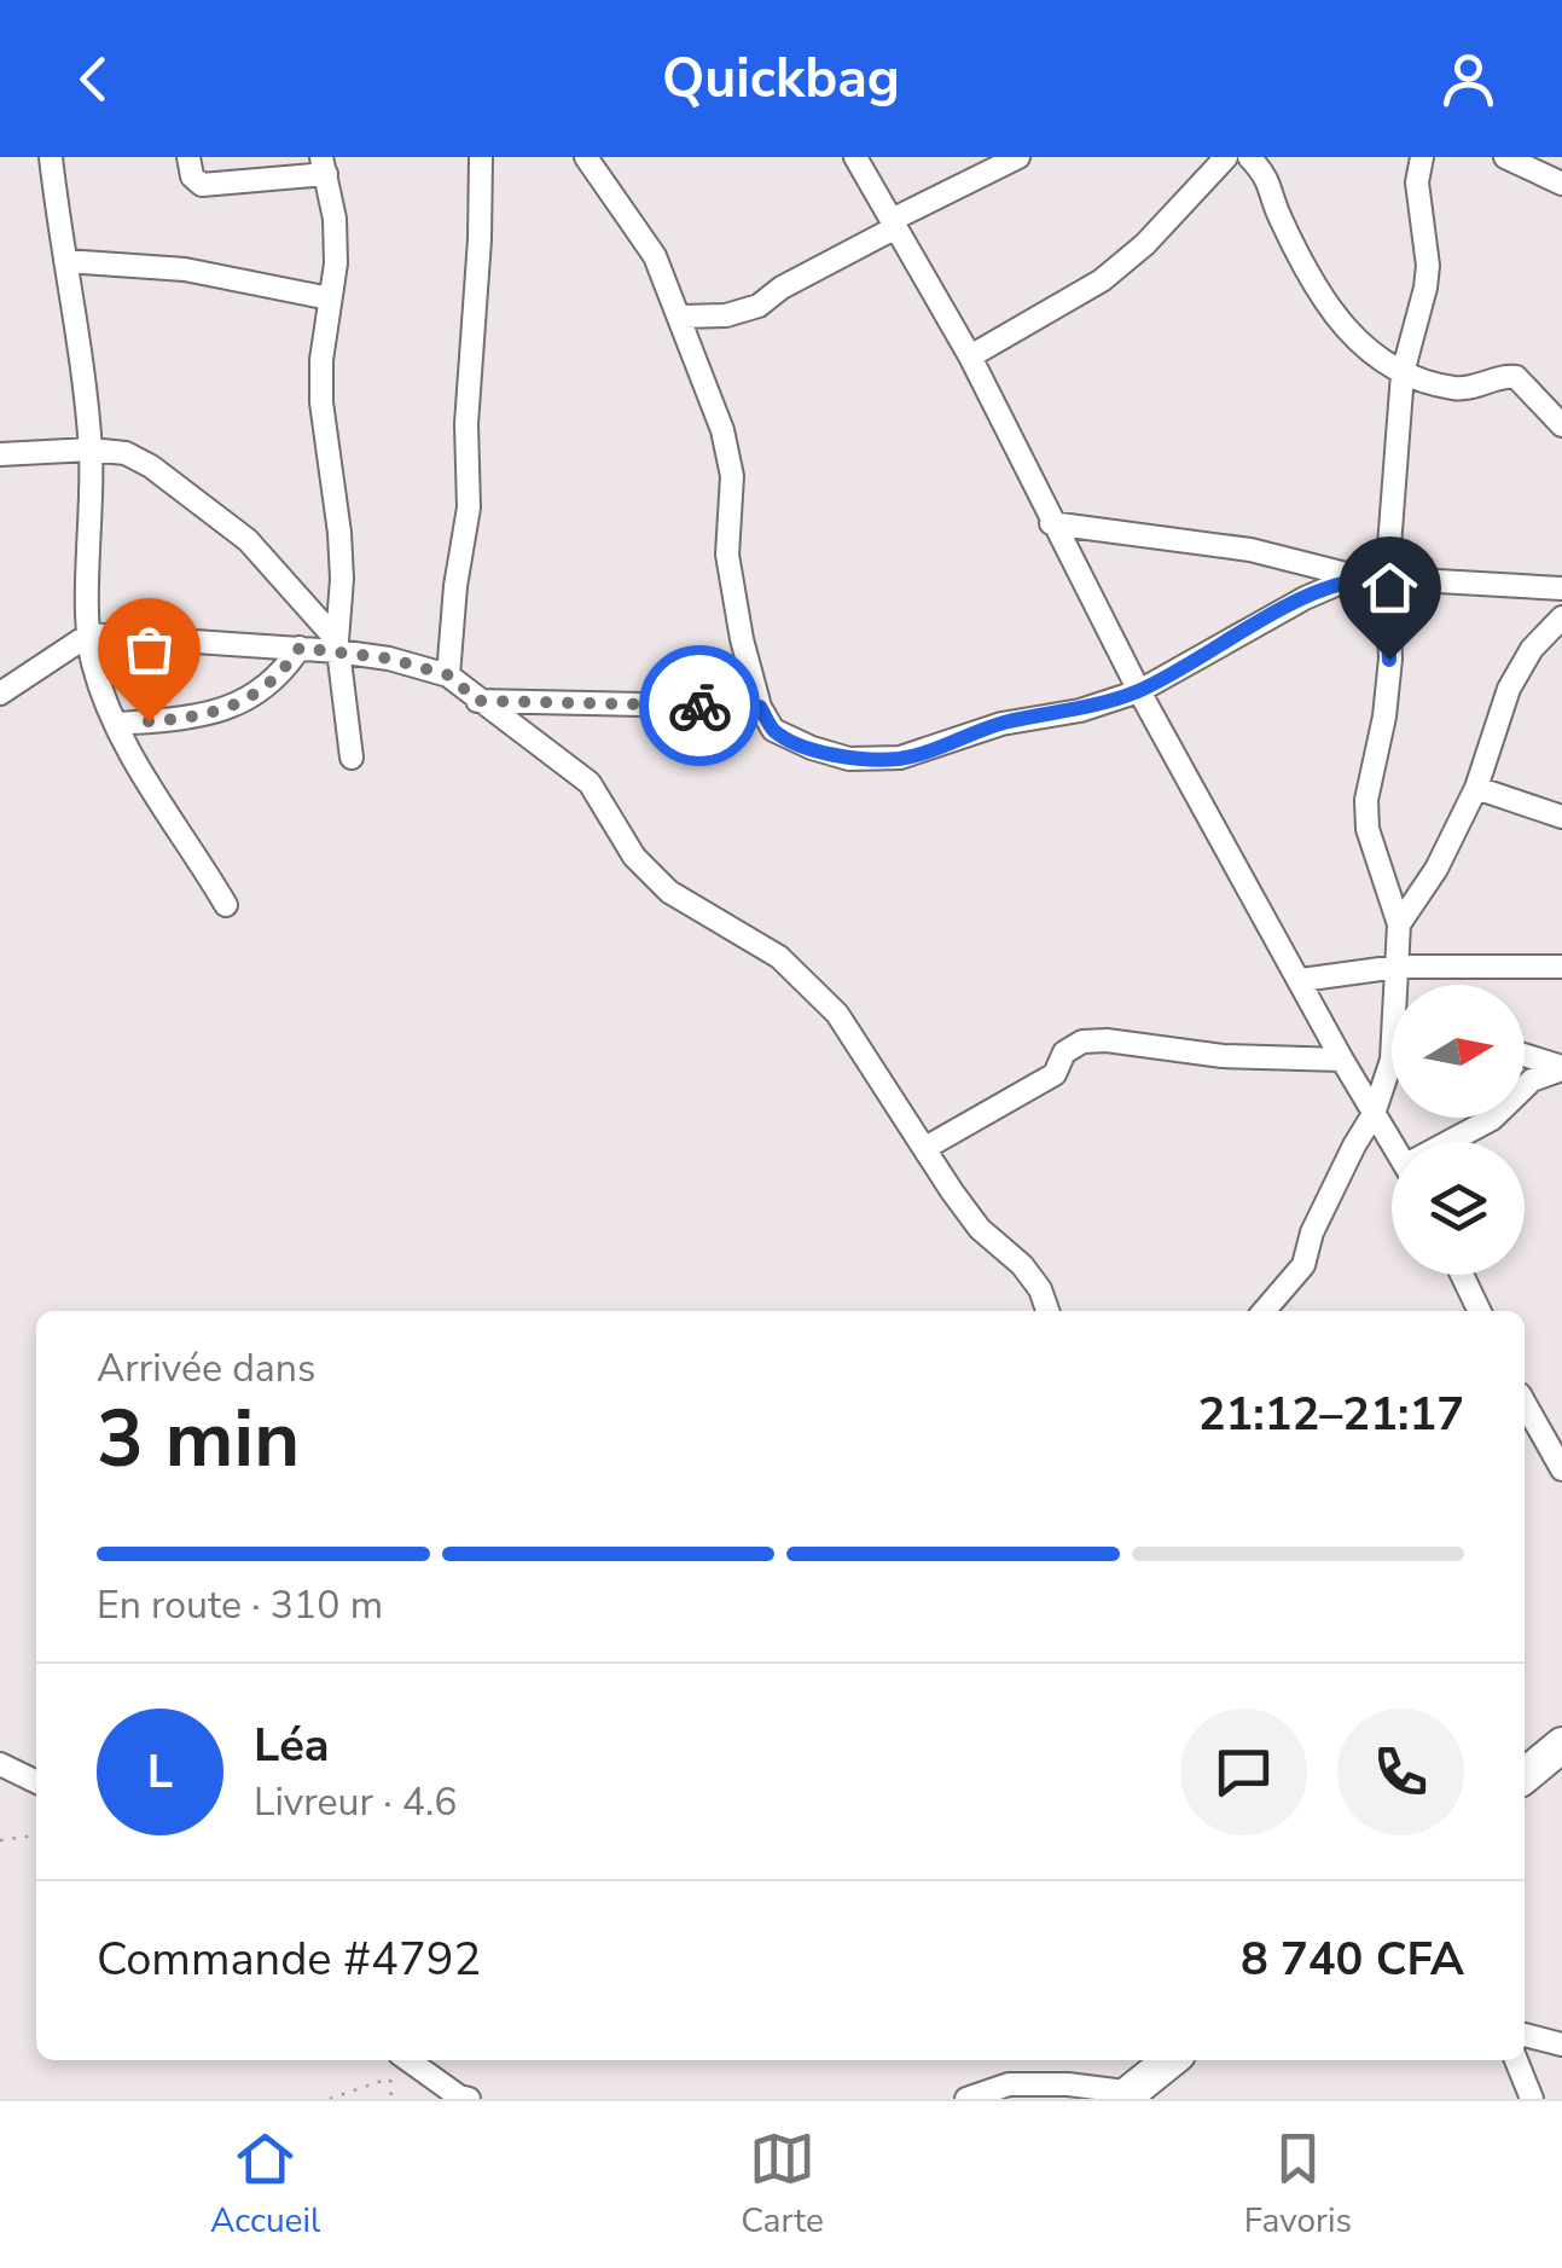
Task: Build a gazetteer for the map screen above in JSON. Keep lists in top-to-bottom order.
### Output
{
  "north": "right",
  "page": {
    "header": "Quickbag",
    "heading": ["3 min", "Arrivée dans", "21:12–21:17"],
    "panel": [
      "Léa",
      "Livreur · 4.6",
      "Commande #4792",
      "8 740 CFA"
    ],
    "bar": "En route · 310 m",
    "round": "L",
    "tabs": ["Accueil", "Carte", "Favoris"]
  }
}
